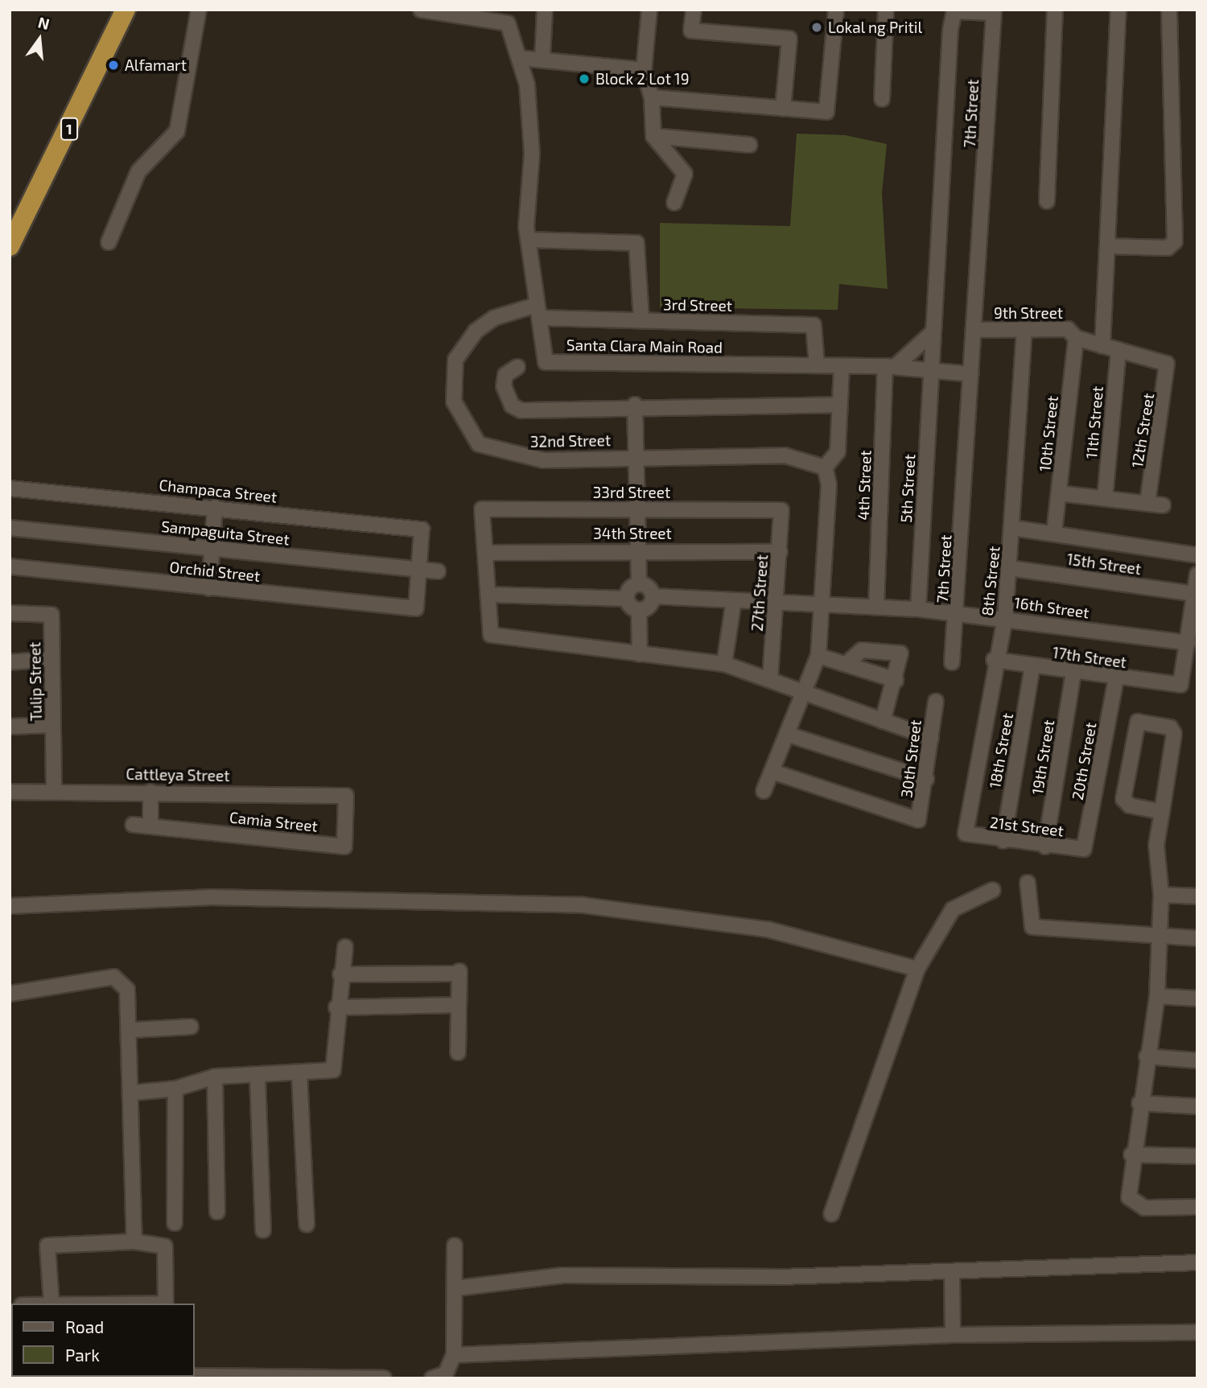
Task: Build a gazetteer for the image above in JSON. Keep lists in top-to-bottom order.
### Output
{
  "streets": {
    "highway": ["1"],
    "street": [
      "7th Street",
      "3rd Street",
      "9th Street",
      "Santa Clara Main Road",
      "11th Street",
      "12th Street",
      "10th Street",
      "32nd Street",
      "4th Street",
      "5th Street",
      "Champaca Street",
      "33rd Street",
      "Sampaguita Street",
      "34th Street",
      "15th Street",
      "Orchid Street",
      "8th Street",
      "27th Street",
      "16th Street",
      "17th Street",
      "Tulip Street",
      "18th Street",
      "19th Street",
      "30th Street",
      "20th Street",
      "Cattleya Street",
      "Camia Street",
      "21st Street"
    ]
  },
  "crossings": [
    ["7th Street", "9th Street"],
    ["7th Street", "Santa Clara Main Road"],
    ["7th Street", "5th Street"],
    ["7th Street", "16th Street"],
    ["3rd Street", "Santa Clara Main Road"],
    ["3rd Street", "32nd Street"],
    ["9th Street", "11th Street"],
    ["9th Street", "12th Street"],
    ["9th Street", "10th Street"],
    ["9th Street", "8th Street"],
    ["Santa Clara Main Road", "32nd Street"],
    ["Santa Clara Main Road", "4th Street"],
    ["Santa Clara Main Road", "5th Street"],
    ["4th Street", "16th Street"],
    ["5th Street", "16th Street"],
    ["Champaca Street", "Sampaguita Street"],
    ["Champaca Street", "Orchid Street"],
    ["33rd Street", "34th Street"],
    ["33rd Street", "27th Street"],
    ["Sampaguita Street", "Orchid Street"],
    ["34th Street", "27th Street"],
    ["15th Street", "8th Street"],
    ["8th Street", "16th Street"],
    ["8th Street", "17th Street"],
    ["8th Street", "21st Street"],
    ["27th Street", "16th Street"],
    ["16th Street", "17th Street"],
    ["17th Street", "18th Street"],
    ["17th Street", "19th Street"],
    ["17th Street", "20th Street"],
    ["Tulip Street", "Cattleya Street"],
    ["18th Street", "21st Street"],
    ["19th Street", "21st Street"],
    ["20th Street", "21st Street"],
    ["Cattleya Street", "Camia Street"]
  ],
  "places": ["Lokal ng Pritil", "Alfamart", "Block 2 Lot 19"],
  "legend": ["Road", "Park"],
  "north": "top"
}
